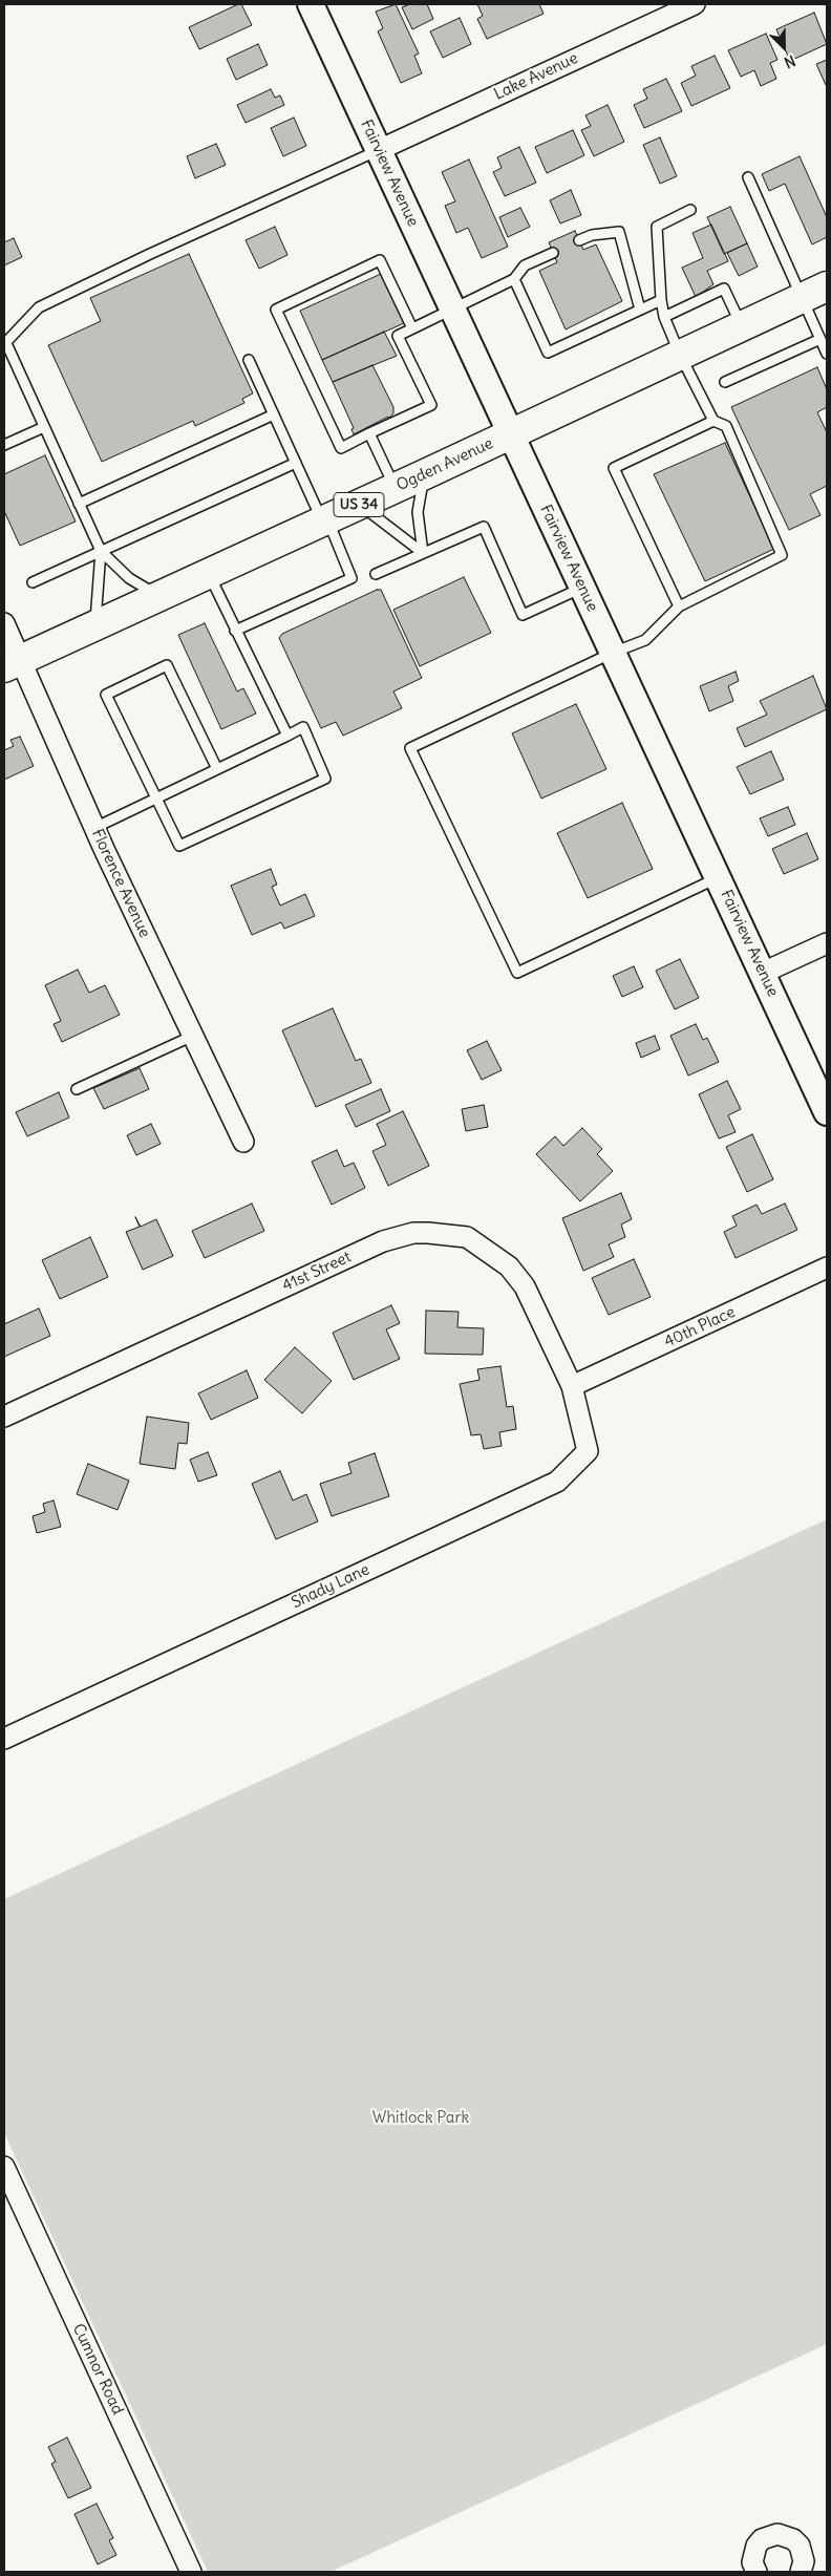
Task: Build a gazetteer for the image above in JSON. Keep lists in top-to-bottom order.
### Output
{
  "streets": {
    "main road": ["Ogden Avenue", "US 34"],
    "street": [
      "Lake Avenue",
      "Fairview Avenue",
      "Florence Avenue",
      "41st Street",
      "40th Place",
      "Shady Lane",
      "Cumnor Road"
    ]
  },
  "crossings": [
    ["Lake Avenue", "Fairview Avenue"],
    ["Fairview Avenue", "Ogden Avenue"],
    ["Ogden Avenue", "Florence Avenue"],
    ["41st Street", "40th Place"],
    ["41st Street", "Shady Lane"],
    ["40th Place", "Shady Lane"]
  ],
  "parks": ["Whitlock Park"],
  "north": "bottom right"
}
